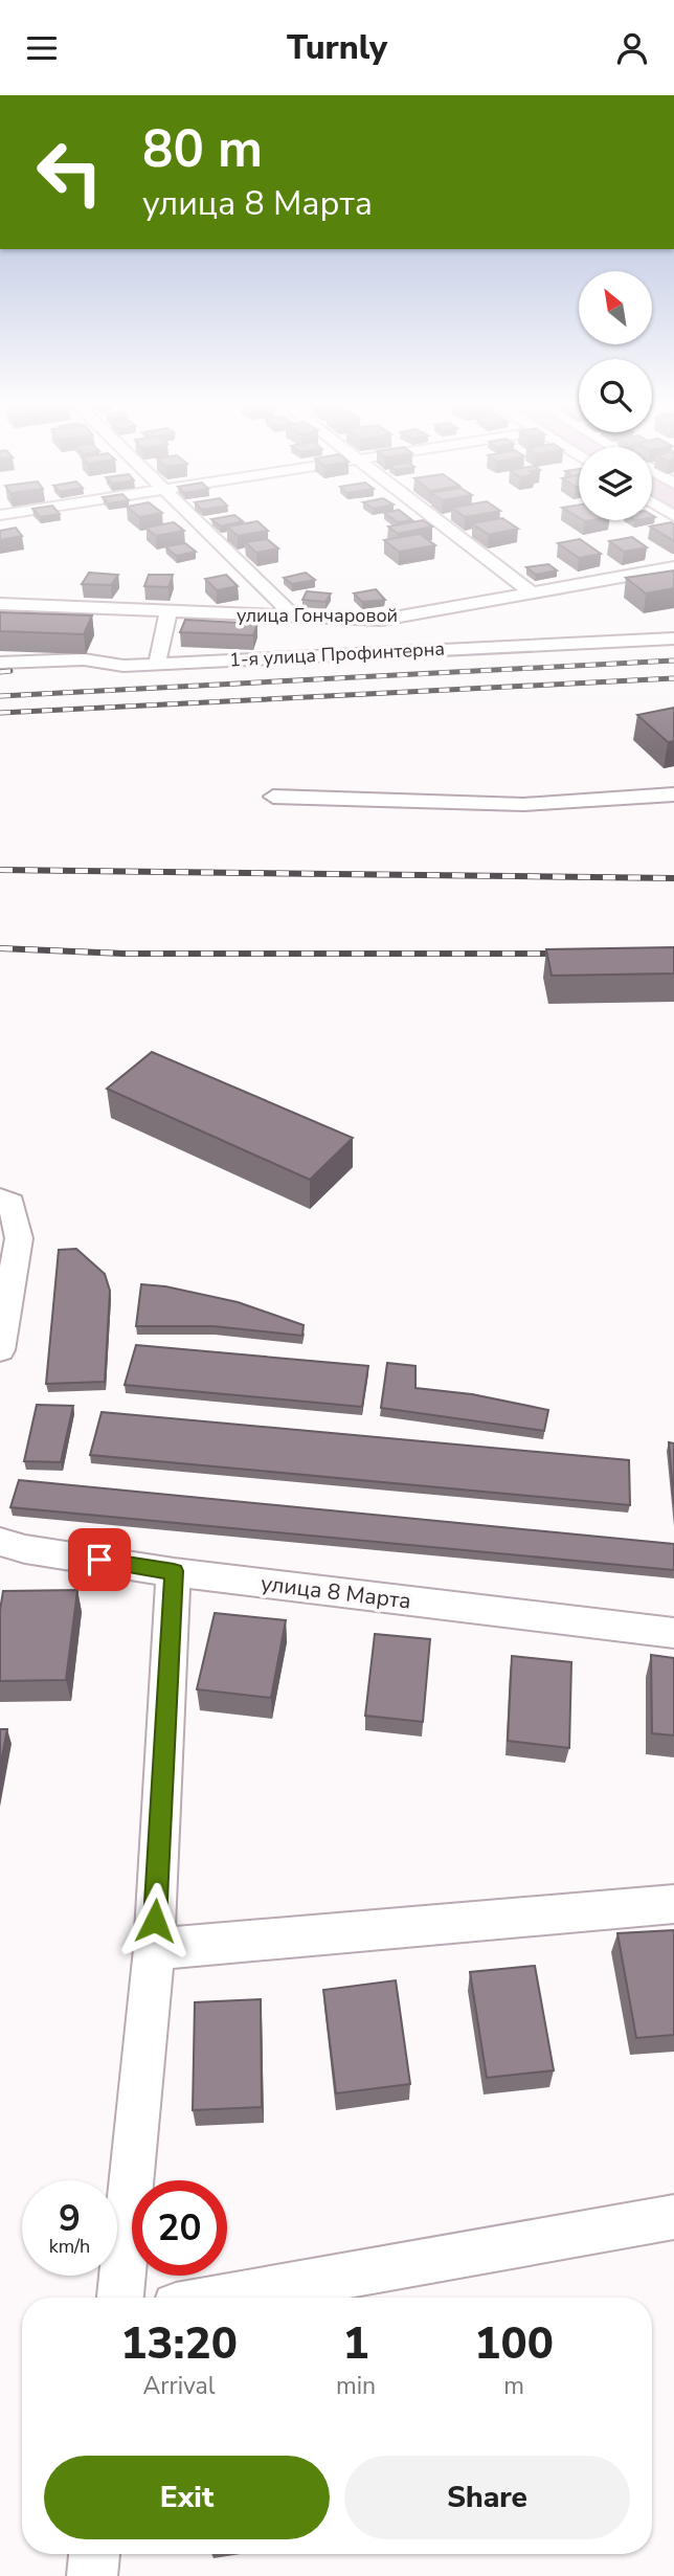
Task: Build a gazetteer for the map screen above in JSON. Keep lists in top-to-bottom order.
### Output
{
  "streets": {
    "street": ["улица Гончаровой", "1-я улица Профинтерна", "улица 8 Марта"]
  },
  "north": "top left",
  "page": {
    "header": "Turnly",
    "turn": ["80 m", "улица 8 Марта"],
    "speed": "9 km/h",
    "limit": "20",
    "eta": [
      "13:20",
      "Arrival",
      "1",
      "min",
      "100",
      "m"
    ],
    "buttons": ["Exit", "Share"]
  }
}
